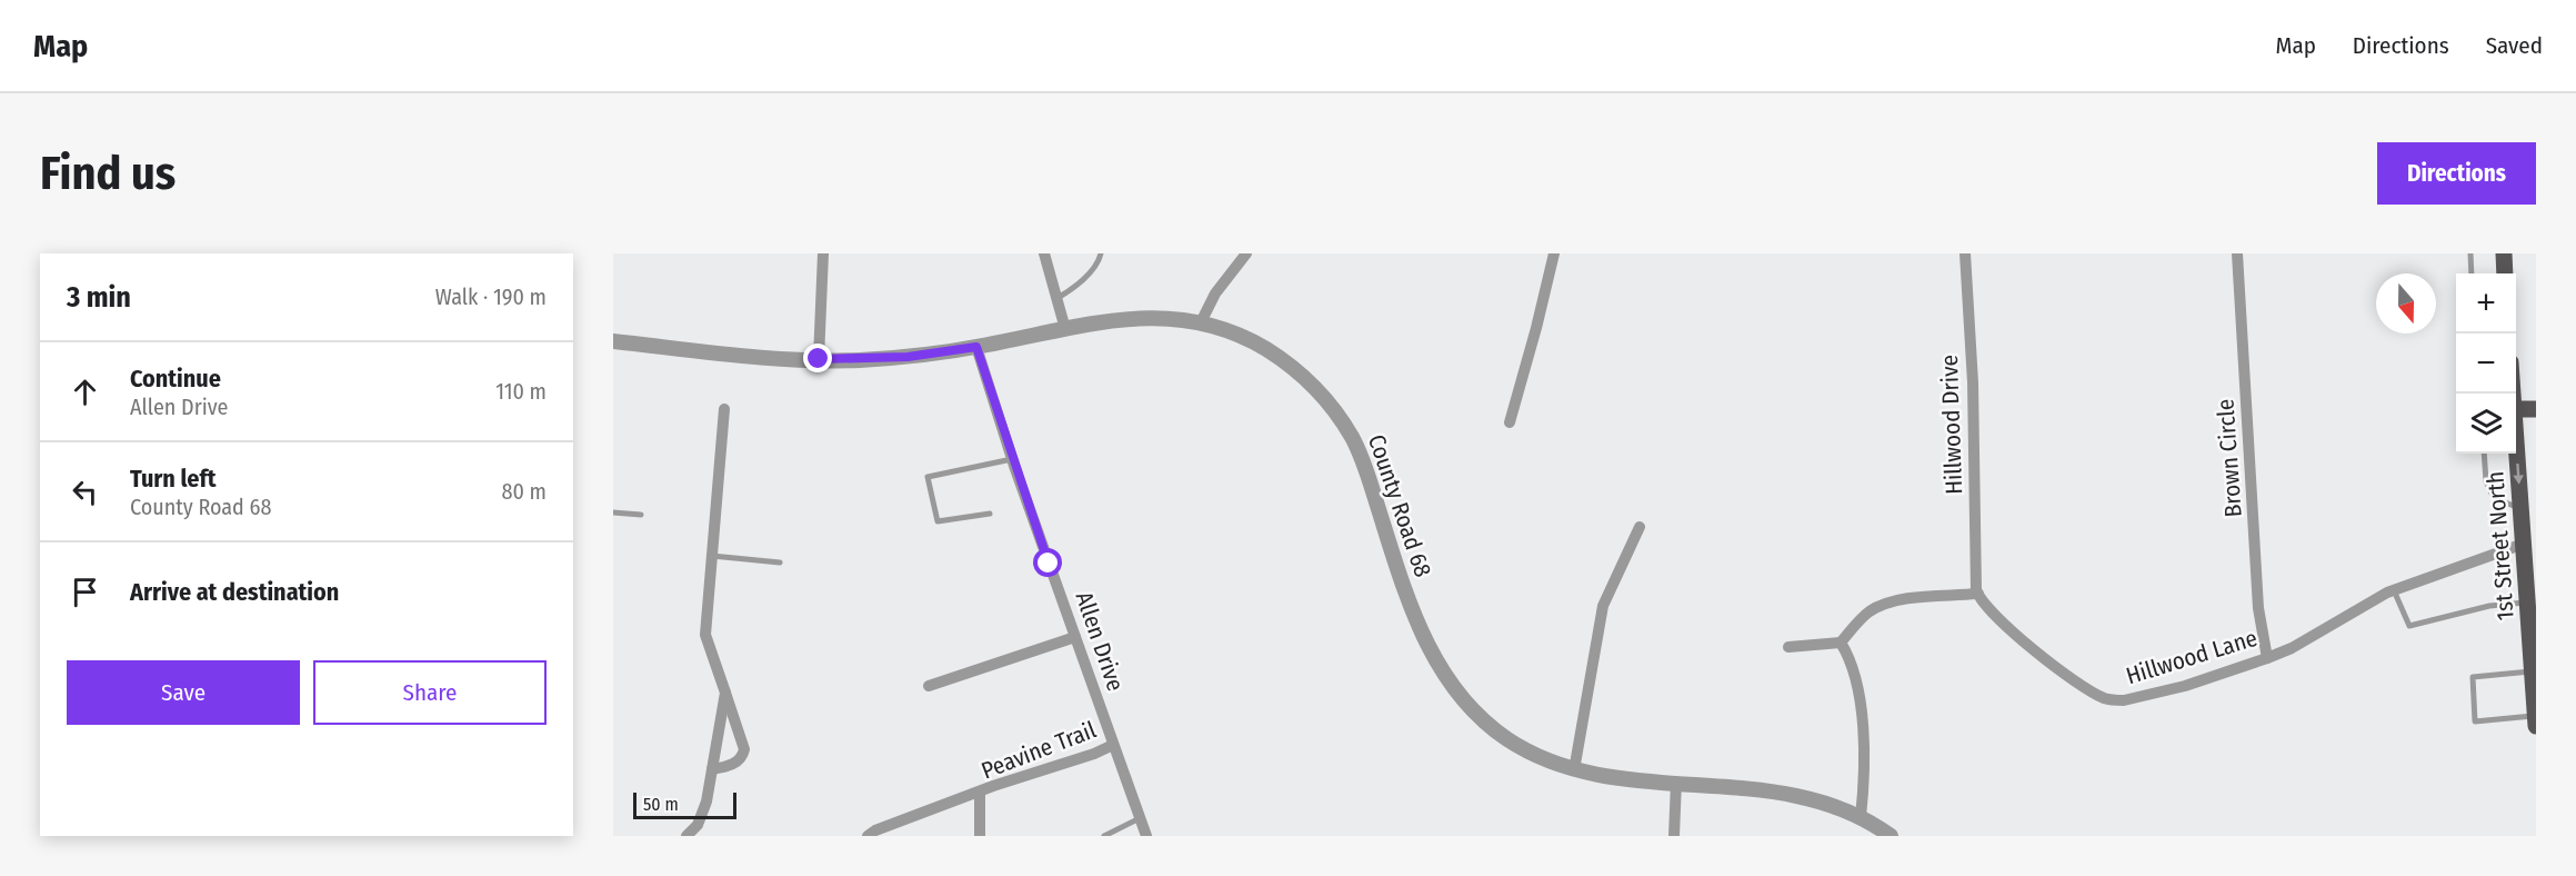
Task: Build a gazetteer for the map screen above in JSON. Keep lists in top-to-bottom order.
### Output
{
  "streets": {
    "main road": ["1st Street North"],
    "street": [
      "Hillwood Drive",
      "Brown Circle",
      "County Road 68",
      "Allen Drive",
      "Hillwood Lane",
      "Peavine Trail"
    ]
  },
  "crossings": [
    ["Hillwood Drive", "Hillwood Lane"],
    ["Brown Circle", "Hillwood Lane"],
    ["County Road 68", "Allen Drive"],
    ["1st Street North", "Hillwood Lane"],
    ["Allen Drive", "Peavine Trail"]
  ],
  "scale_bar": "50 m",
  "north": "bottom",
  "page": {
    "header": "Map",
    "nav": ["Map", "Directions", "Saved"],
    "buttons": [
      "Directions",
      ["Save", "Share"]
    ],
    "title": "Find us",
    "heading": ["3 min", "Walk · 190 m"],
    "map_buttons": ["+", "−"],
    "list": [
      ["Continue", "Allen Drive", "110 m"],
      ["Turn left", "County Road 68", "80 m"],
      "Arrive at destination"
    ],
    "scale": "50 m"
  }
}
